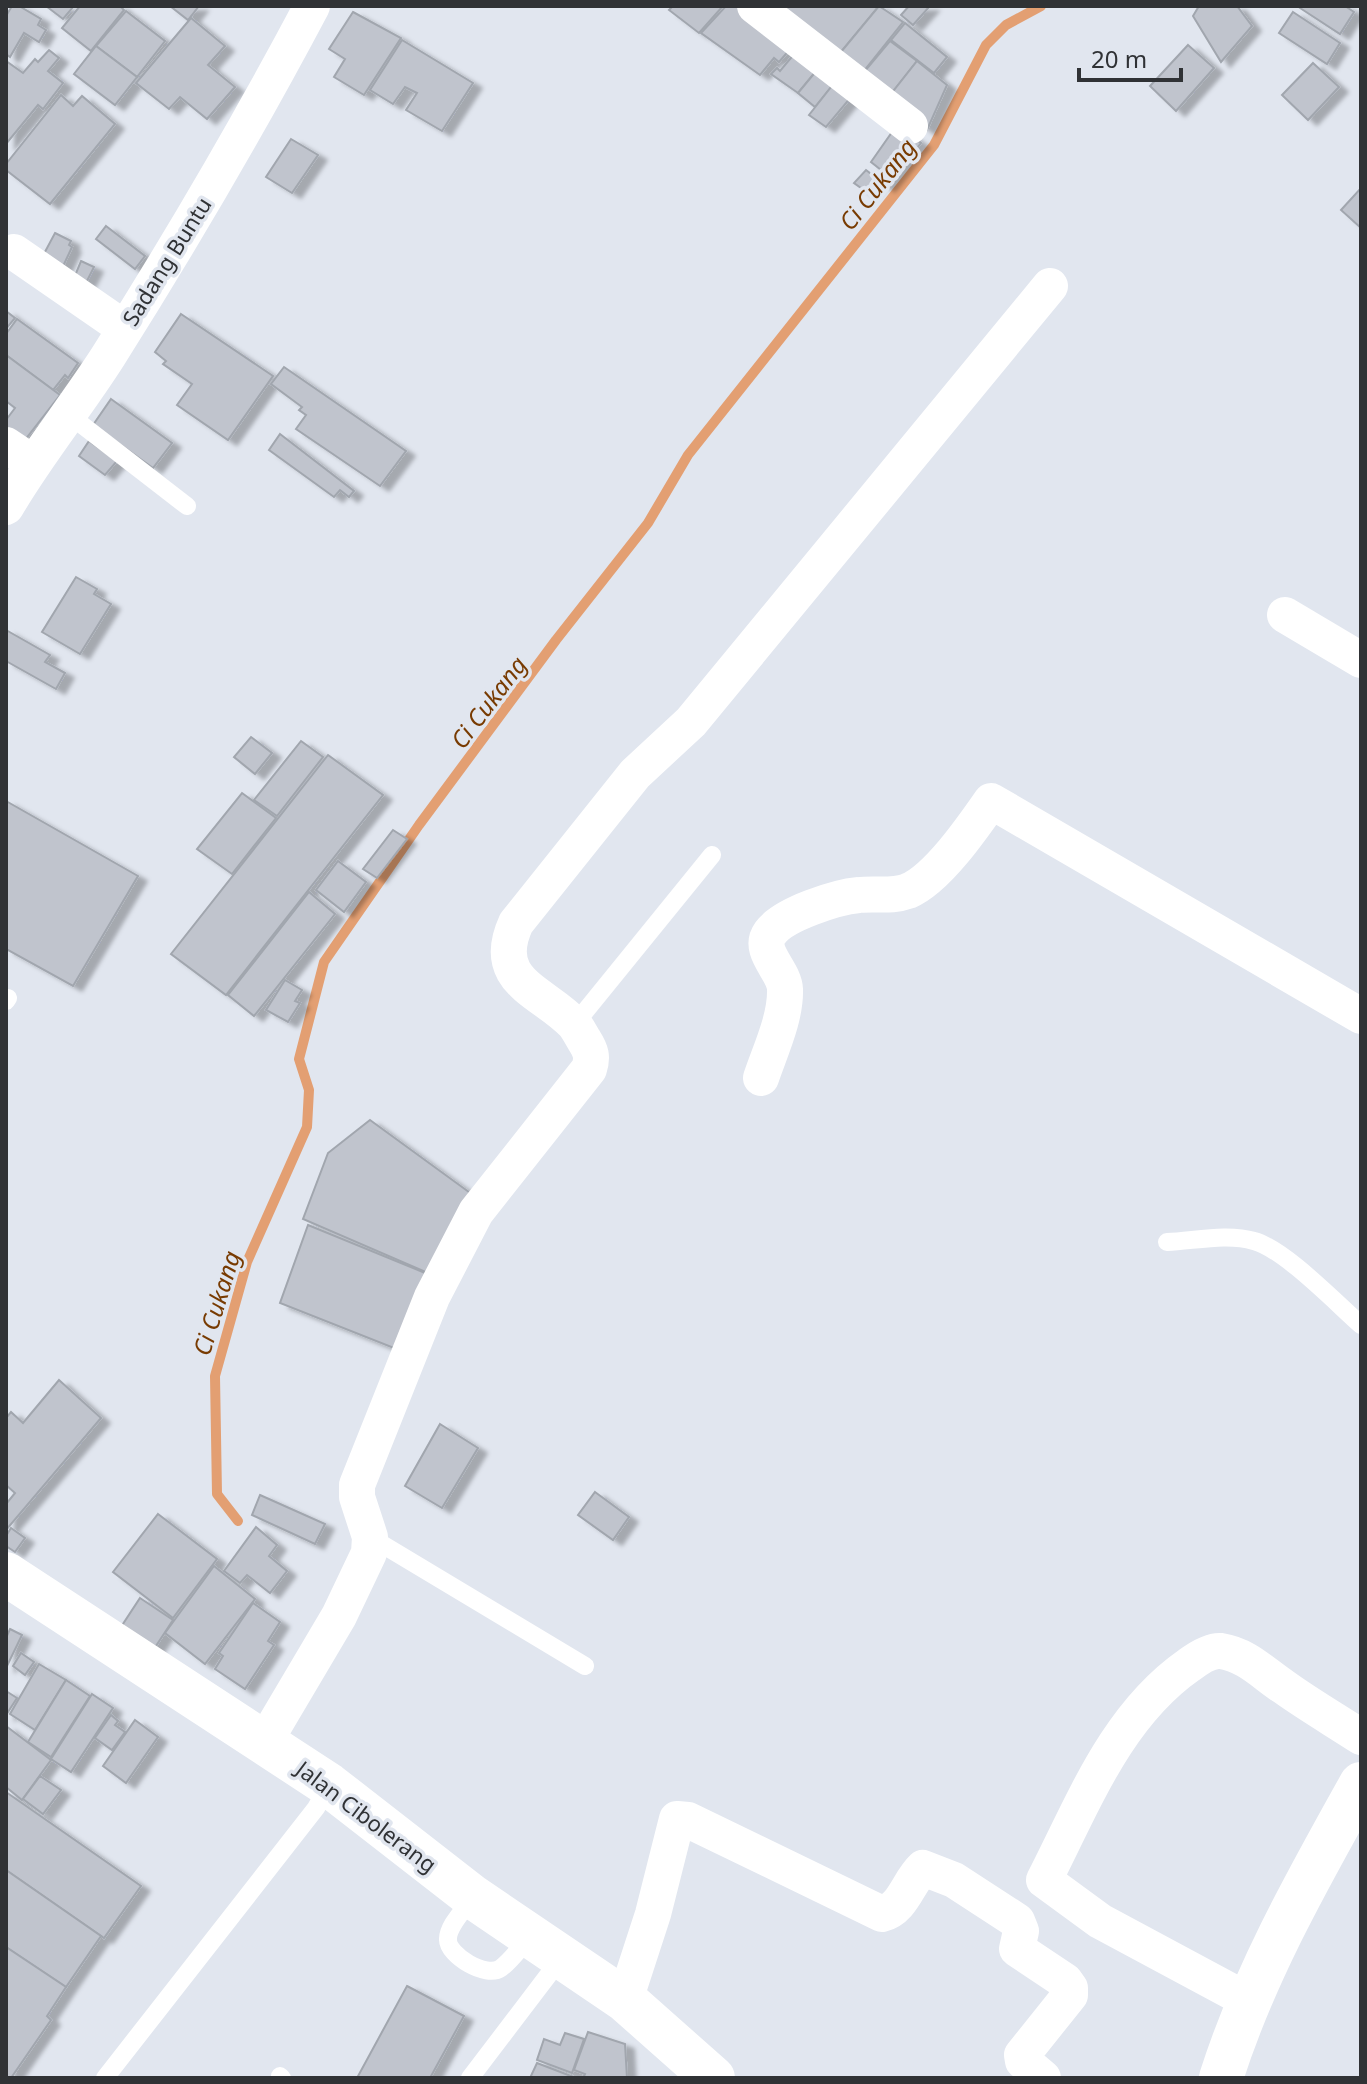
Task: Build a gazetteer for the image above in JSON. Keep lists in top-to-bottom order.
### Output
{
  "streets": {
    "street": ["Sadang Buntu", "Jalan Cibolerang"]
  },
  "water": ["Ci Cukang"],
  "scale_bar": "20 m"
}
